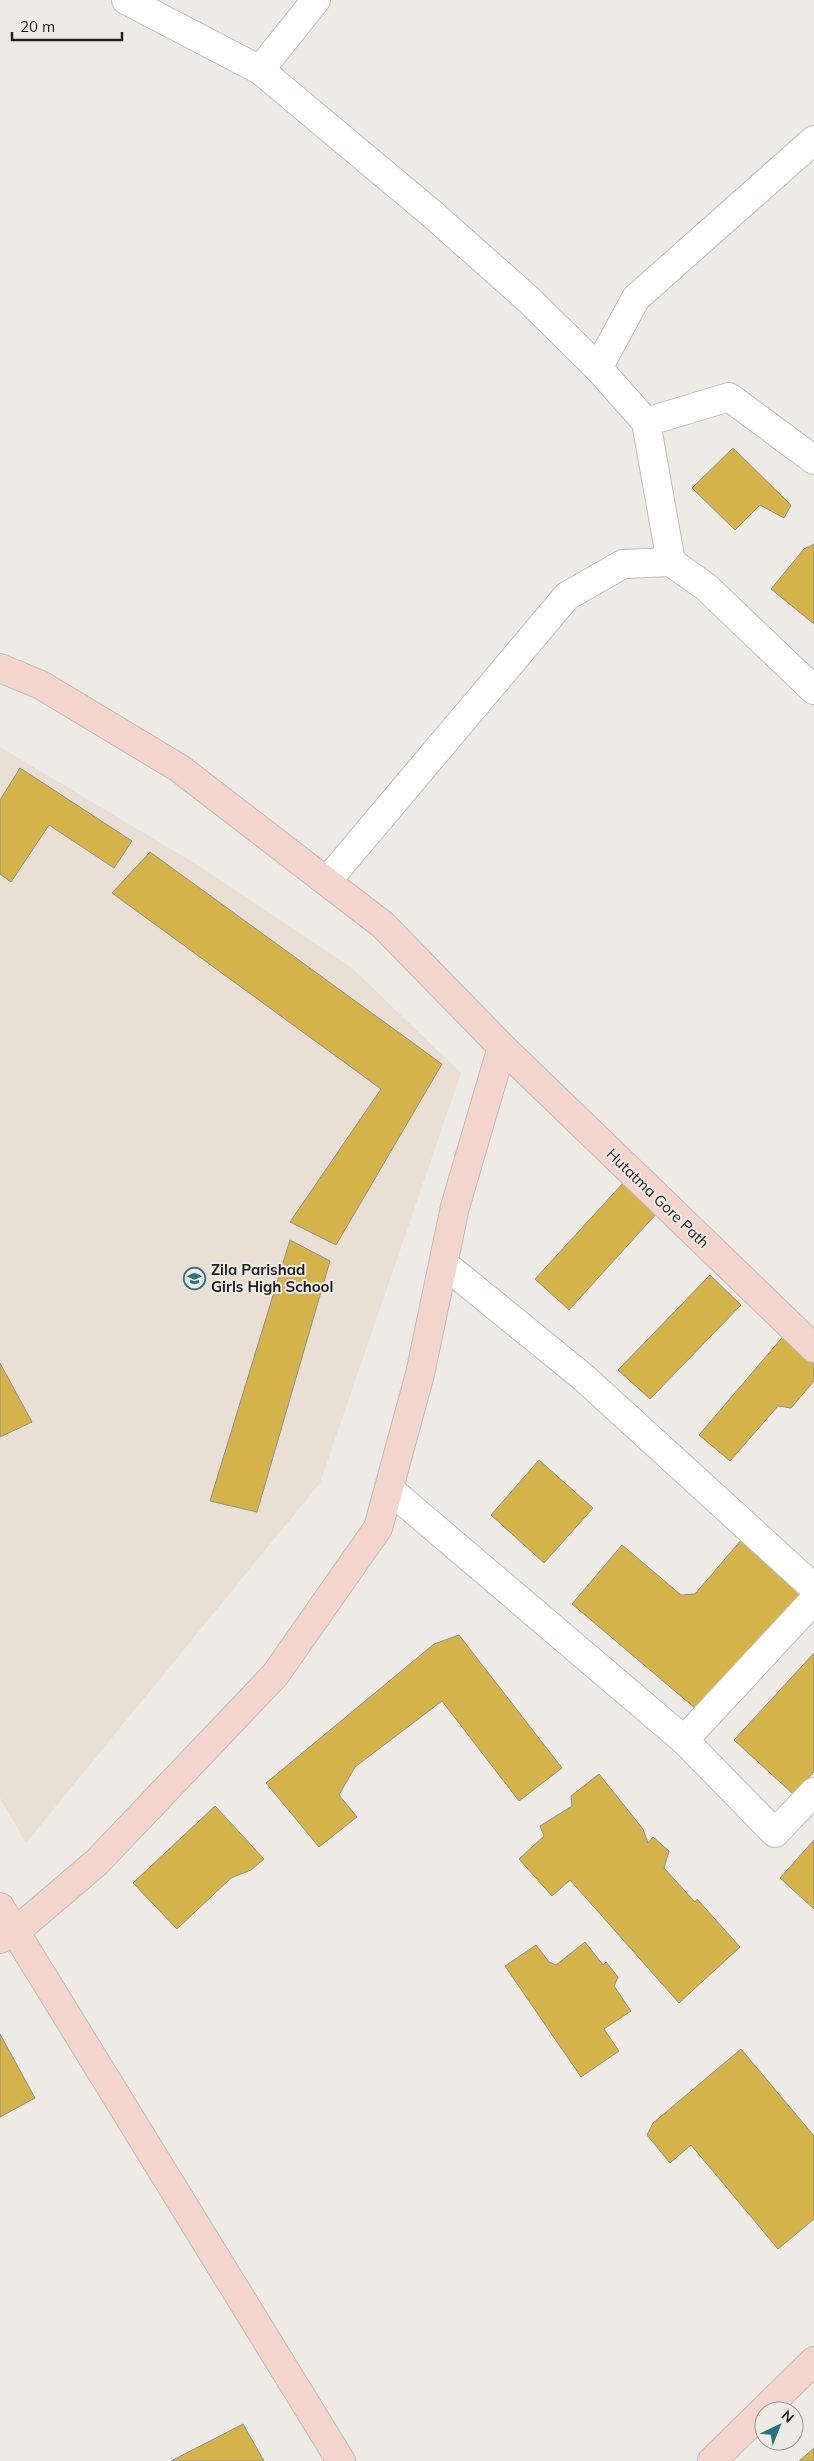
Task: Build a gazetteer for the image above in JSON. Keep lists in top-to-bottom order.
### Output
{
  "streets": {
    "main road": ["Hutatma Gore Path"]
  },
  "places": {
    "school or university": ["Zila Parishad Girls High School"]
  },
  "scale_bar": "20 m",
  "north": "top right"
}
